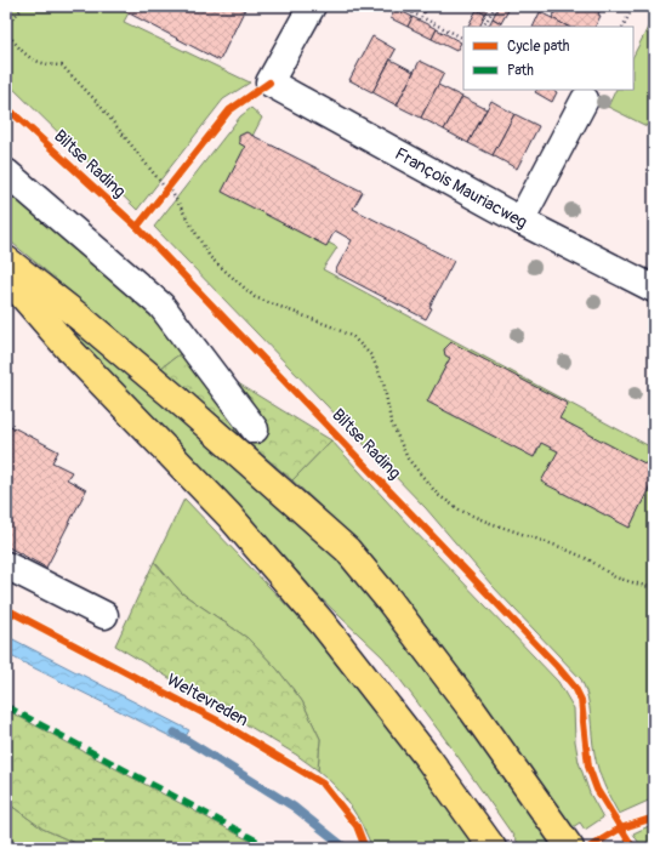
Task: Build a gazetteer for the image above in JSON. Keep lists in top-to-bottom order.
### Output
{
  "streets": {
    "street": ["François Mauriacweg"],
    "cycle path": ["Biltse Rading", "Weltevreden"]
  },
  "legend": ["Cycle path", "Path"]
}
